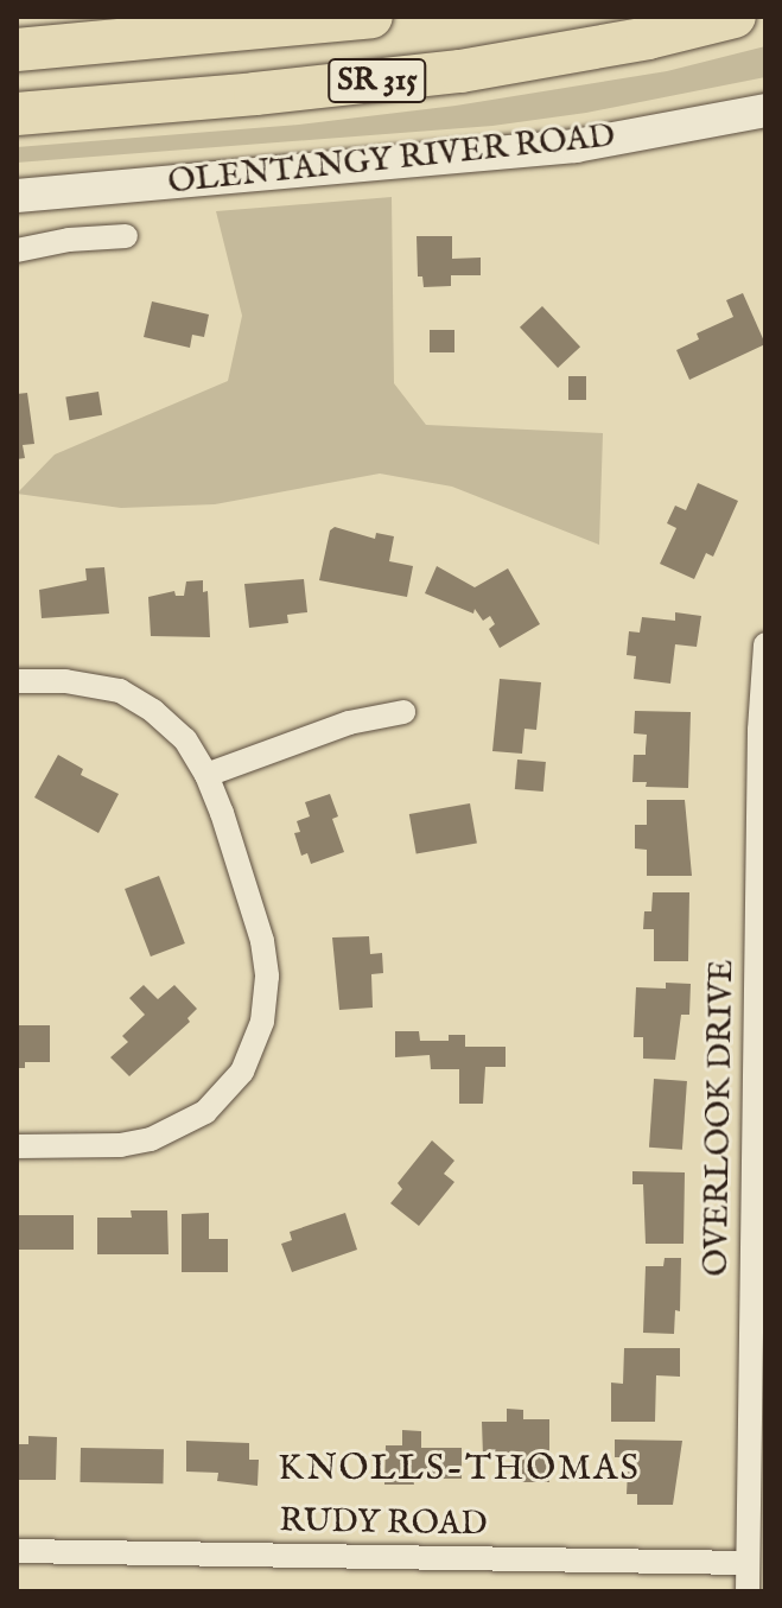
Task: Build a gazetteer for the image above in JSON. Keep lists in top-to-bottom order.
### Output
{
  "streets": {
    "highway": ["SR 315"],
    "main road": ["OLENTANGY RIVER ROAD"],
    "street": ["OVERLOOK DRIVE", "RUDY ROAD"]
  },
  "crossings": [
    ["OVERLOOK DRIVE", "RUDY ROAD"]
  ],
  "districts": ["KNOLLS-THOMAS"]
}
